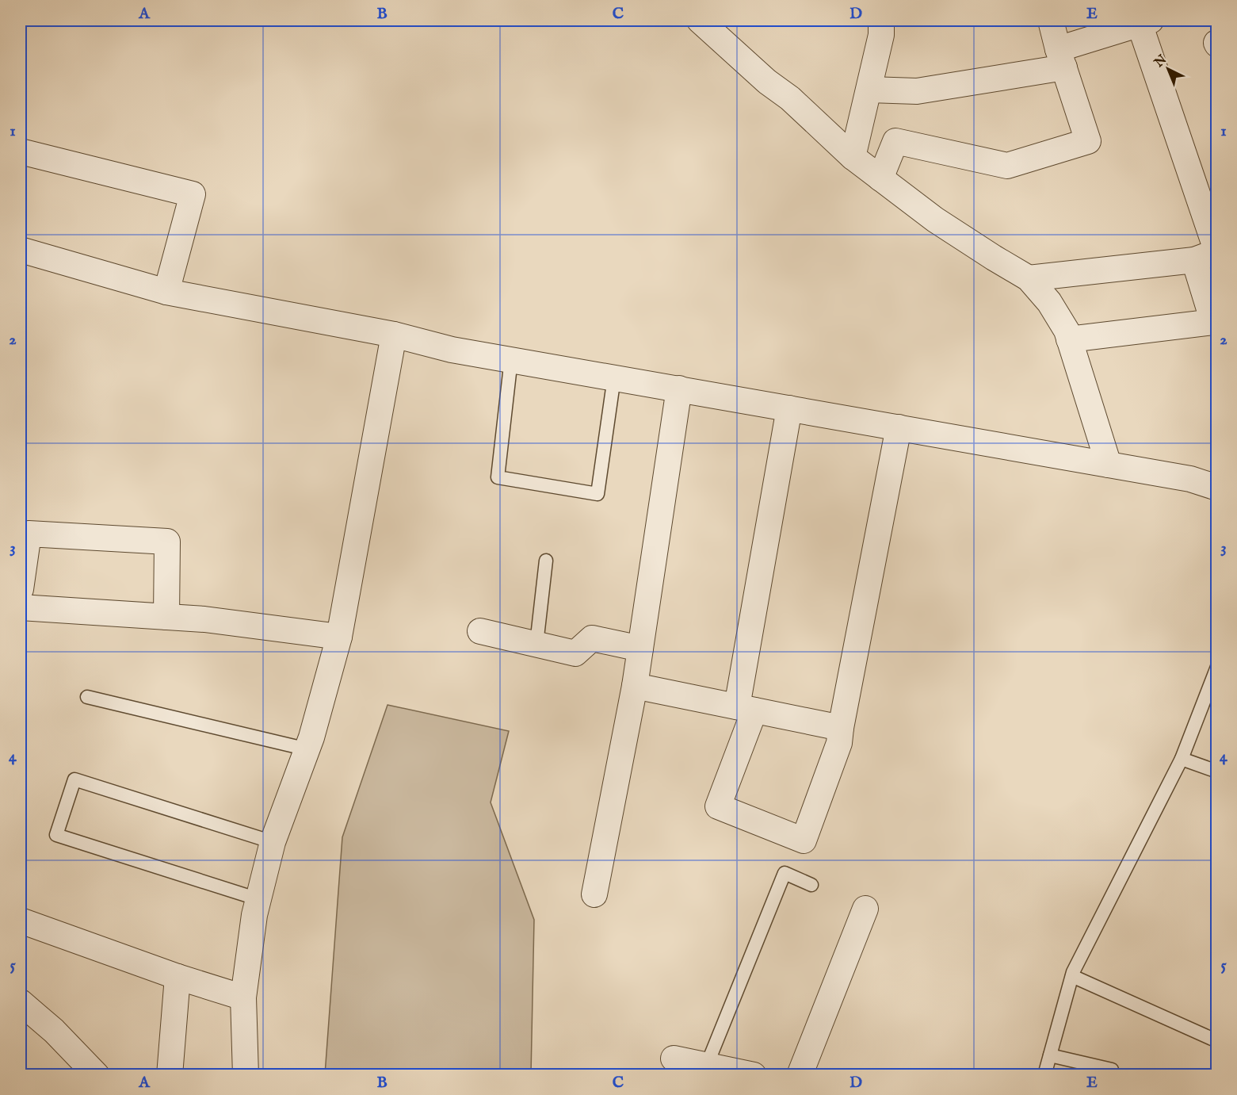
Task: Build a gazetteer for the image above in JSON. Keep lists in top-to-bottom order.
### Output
{
  "north": "top left",
  "grid": {
    "columns": [
      "A",
      "B",
      "C",
      "D",
      "E"
    ],
    "rows": [
      "1",
      "2",
      "3",
      "4",
      "5"
    ]
  }
}
